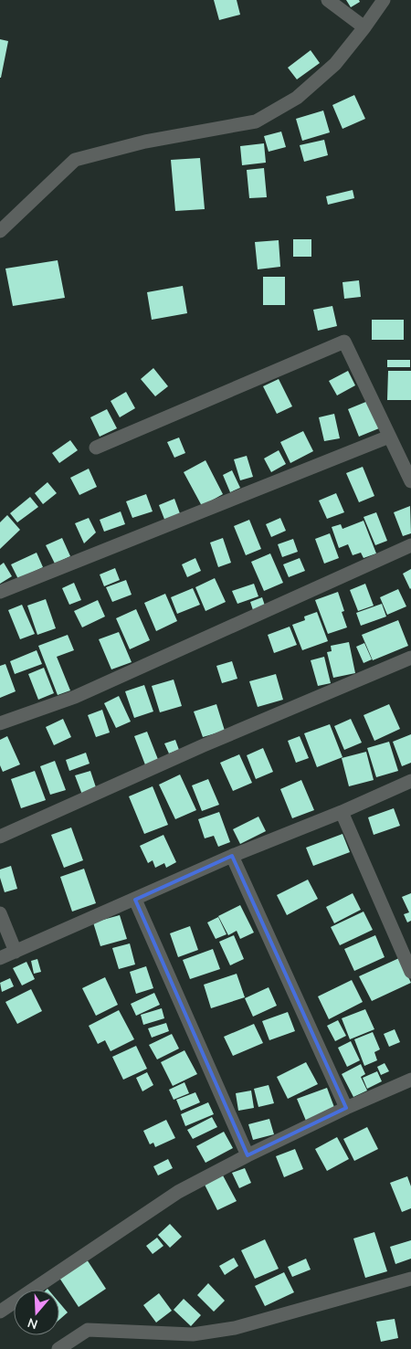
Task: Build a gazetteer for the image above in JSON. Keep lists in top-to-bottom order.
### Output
{
  "north": "bottom"
}
